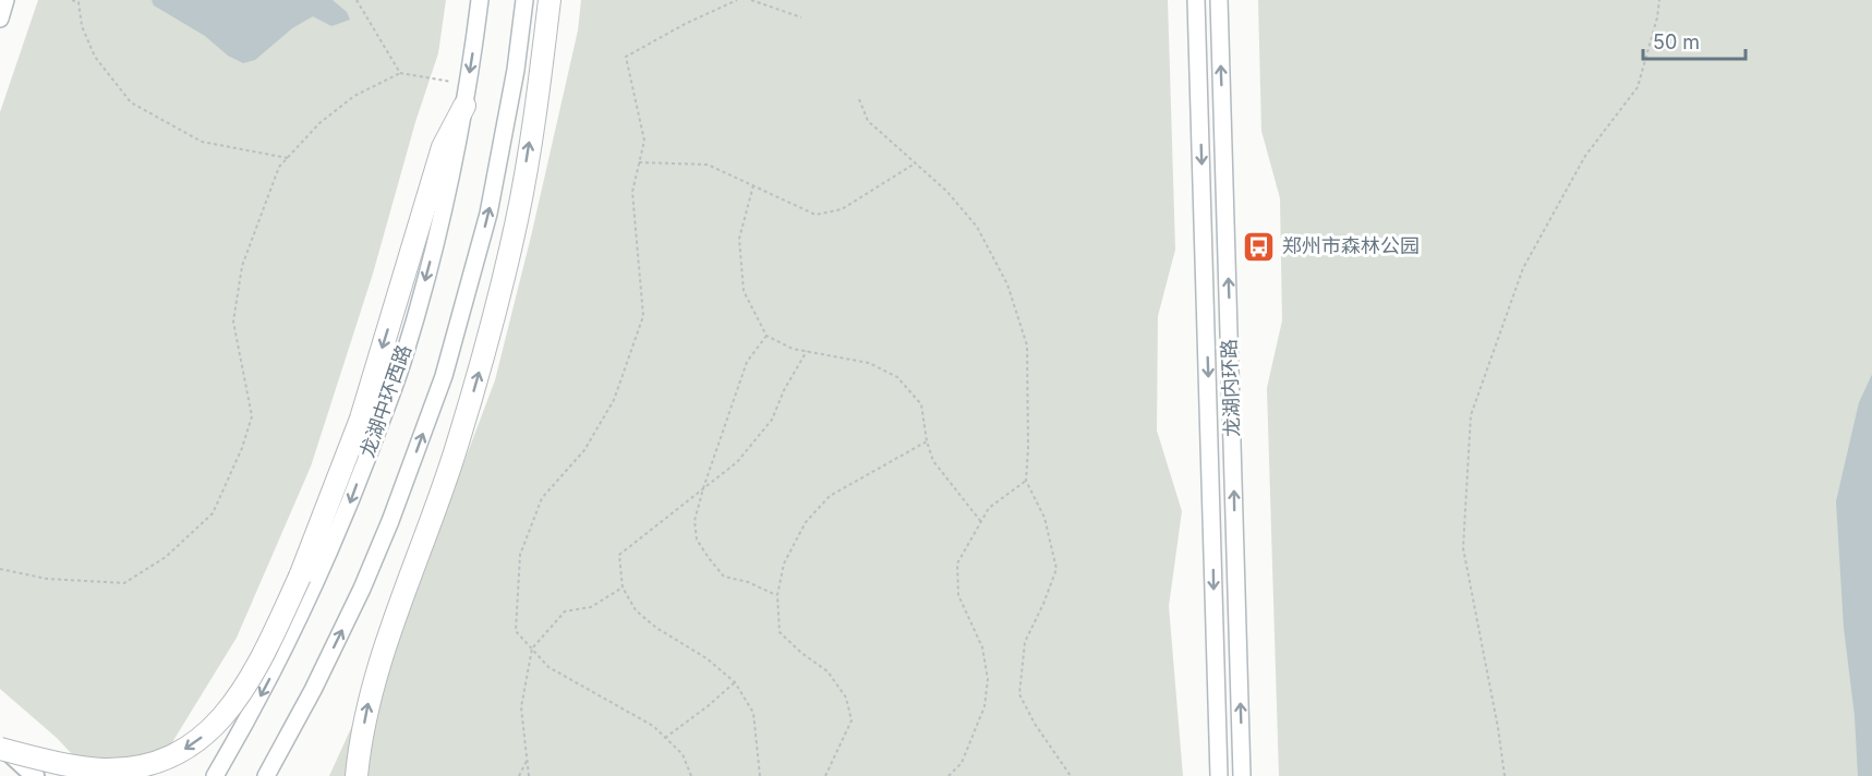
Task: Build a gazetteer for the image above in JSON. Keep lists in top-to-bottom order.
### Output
{
  "streets": {
    "main road": ["龙湖内环路", "龙湖中环西路"]
  },
  "places": {
    "bus stop": ["郑州市森林公园"]
  },
  "scale_bar": "50 m"
}
